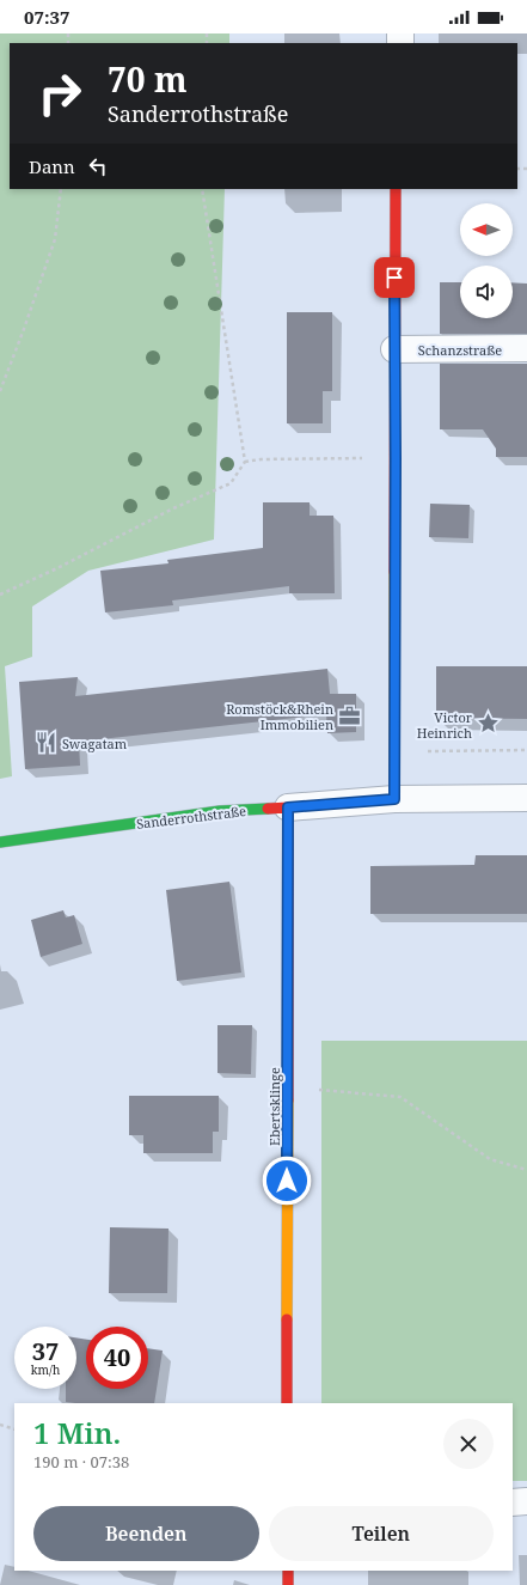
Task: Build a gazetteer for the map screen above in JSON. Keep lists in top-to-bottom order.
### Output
{
  "streets": {
    "street": ["Schanzstraße", "Sanderrothstraße", "Ebertsklinge"]
  },
  "crossings": [
    ["Sanderrothstraße", "Ebertsklinge"]
  ],
  "places": {
    "office": ["Romstöck&Rhein Immobilien"],
    "place": ["Victor Heinrich"],
    "restaurant": ["Swagatam"]
  },
  "north": "left",
  "page": {
    "status": "07:37",
    "turn": ["70 m", "Sanderrothstraße"],
    "then": "Dann",
    "speed": "37 km/h",
    "limit": "40",
    "heading": ["1 Min.", "190 m · 07:38"],
    "buttons": ["Beenden", "Teilen"]
  }
}
